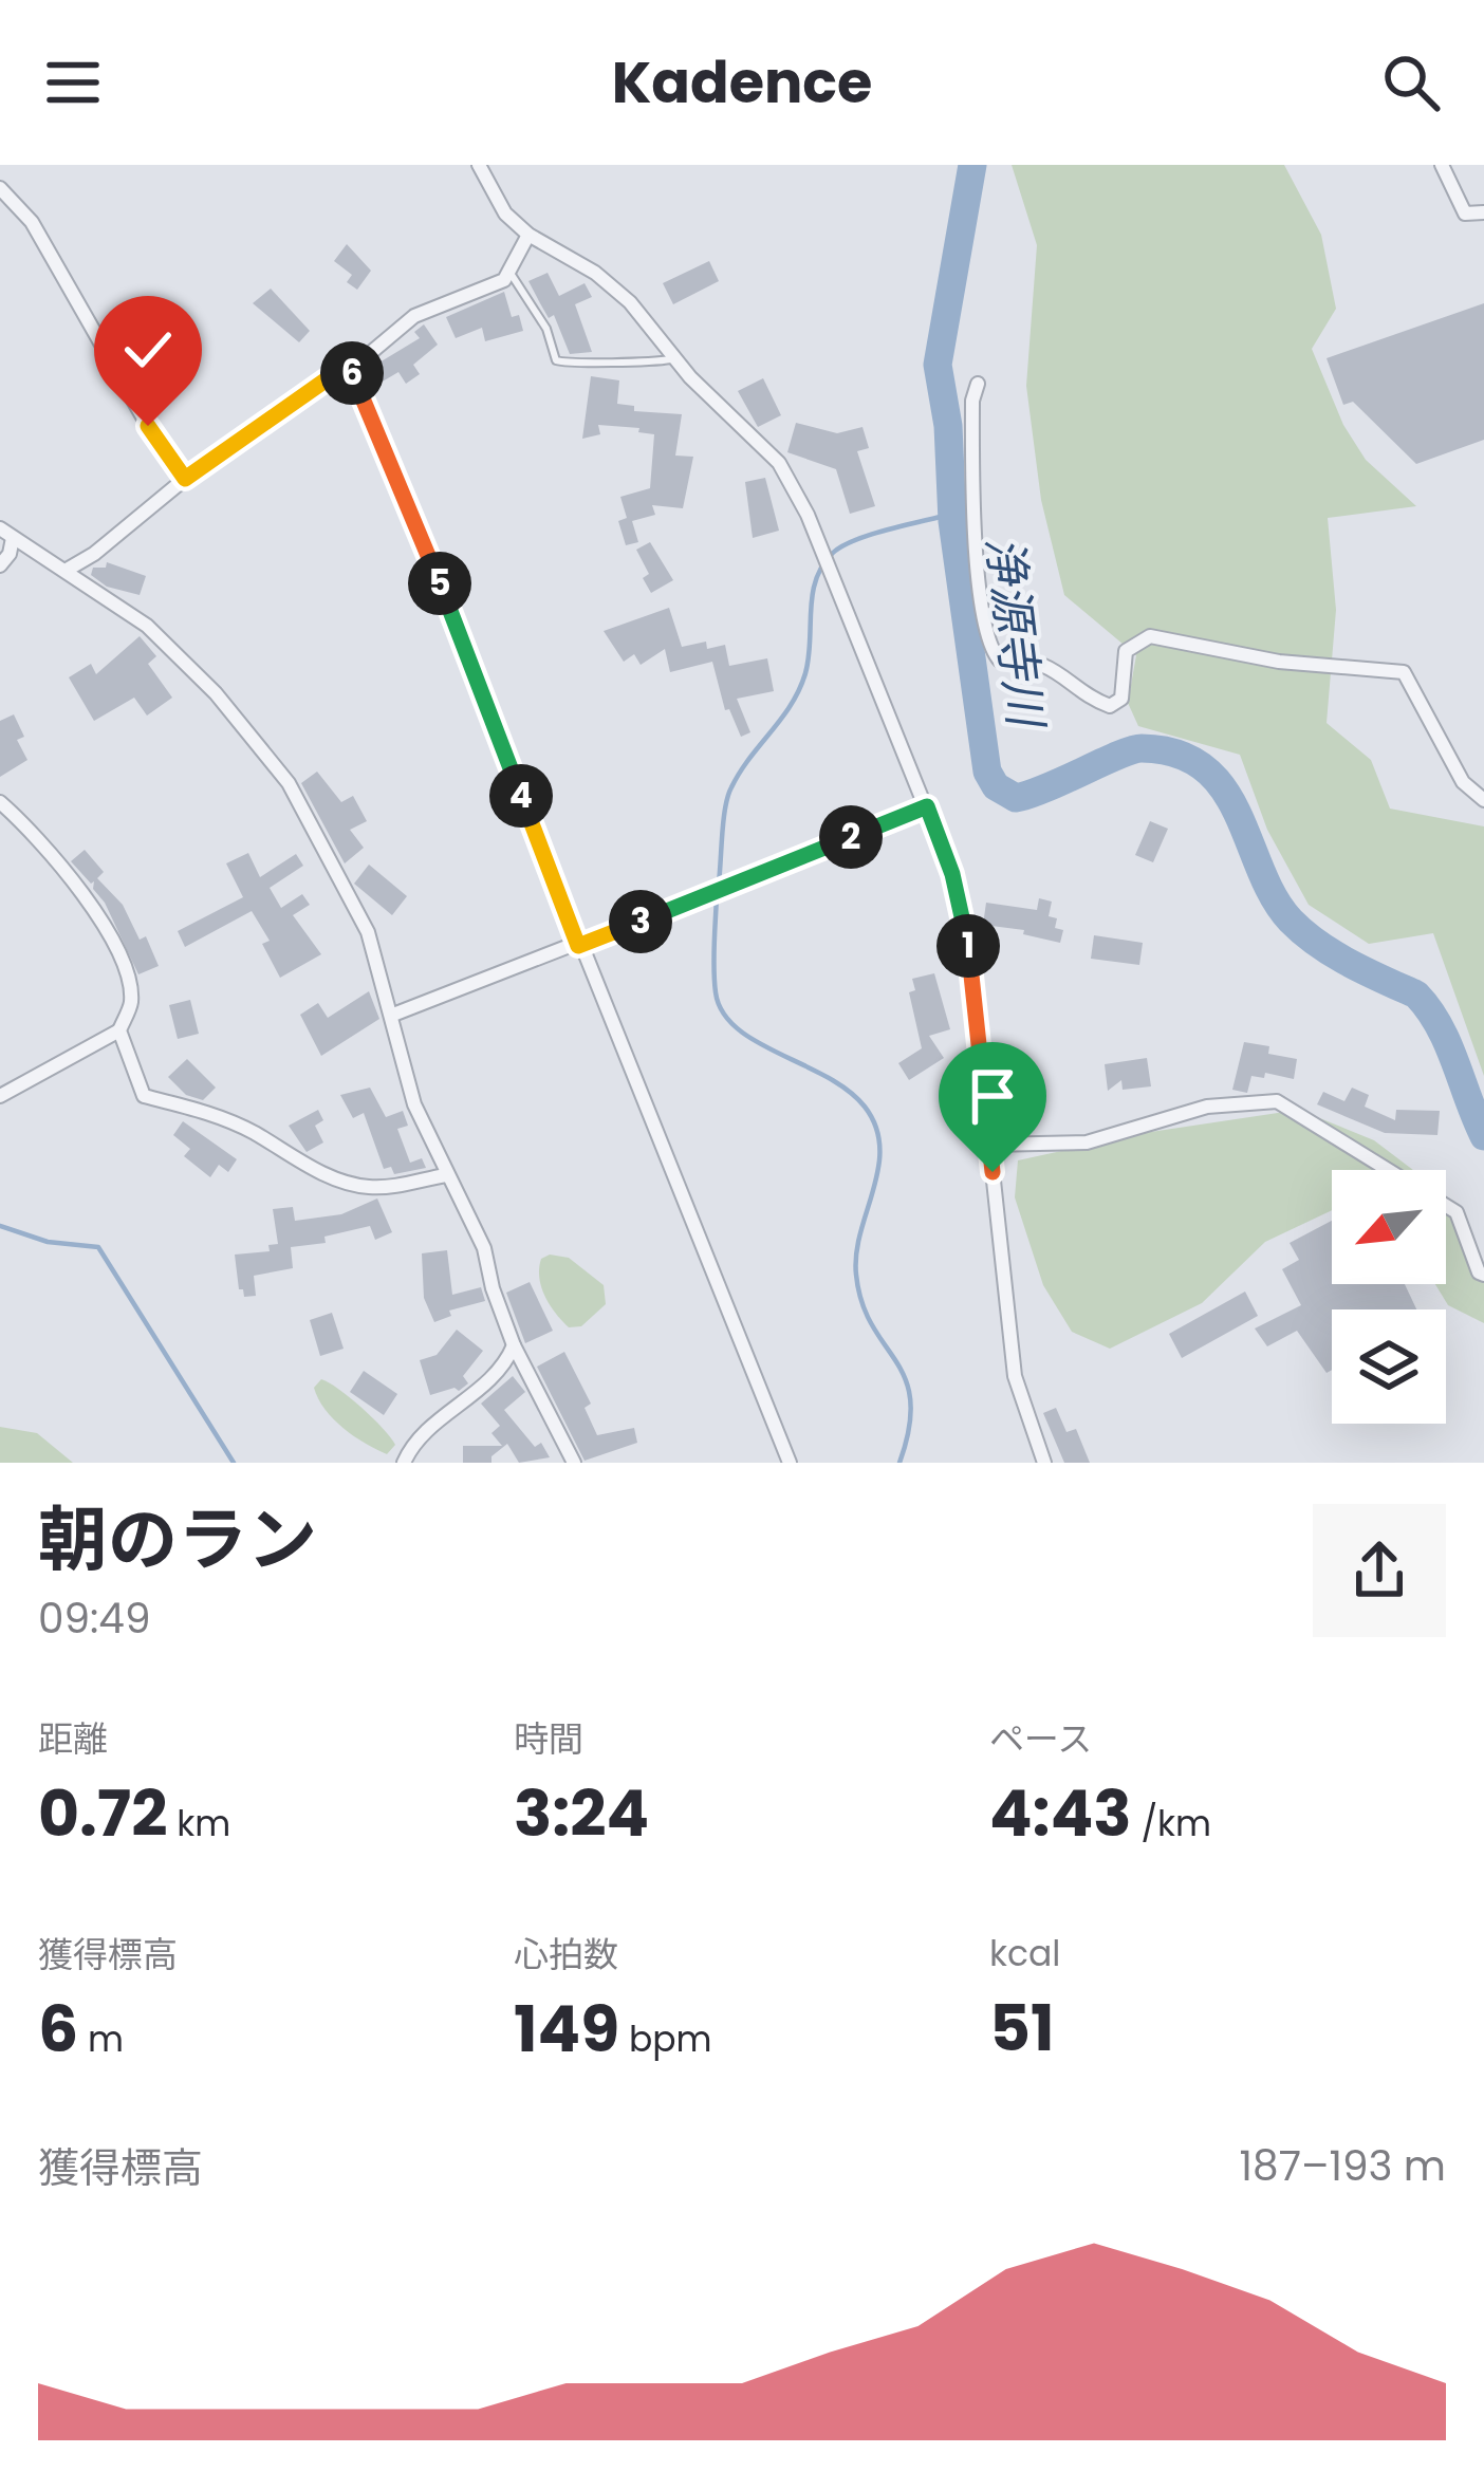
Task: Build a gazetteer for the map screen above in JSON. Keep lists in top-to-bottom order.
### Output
{
  "water": ["浄源寺川"],
  "north": "bottom left",
  "page": {
    "header": "Kadence",
    "pins": [
      "6",
      "5",
      "4",
      "2",
      "3",
      "1"
    ],
    "heading": ["朝のラン", "09:49"],
    "stats": [
      ["距離", "0.72 km"],
      ["時間", "3:24"],
      ["ペース", "4:43 /km"],
      ["獲得標高", "6 m"],
      ["心拍数", "149 bpm"],
      ["kcal", "51"]
    ],
    "chart": ["獲得標高", "187–193 m"]
  }
}
